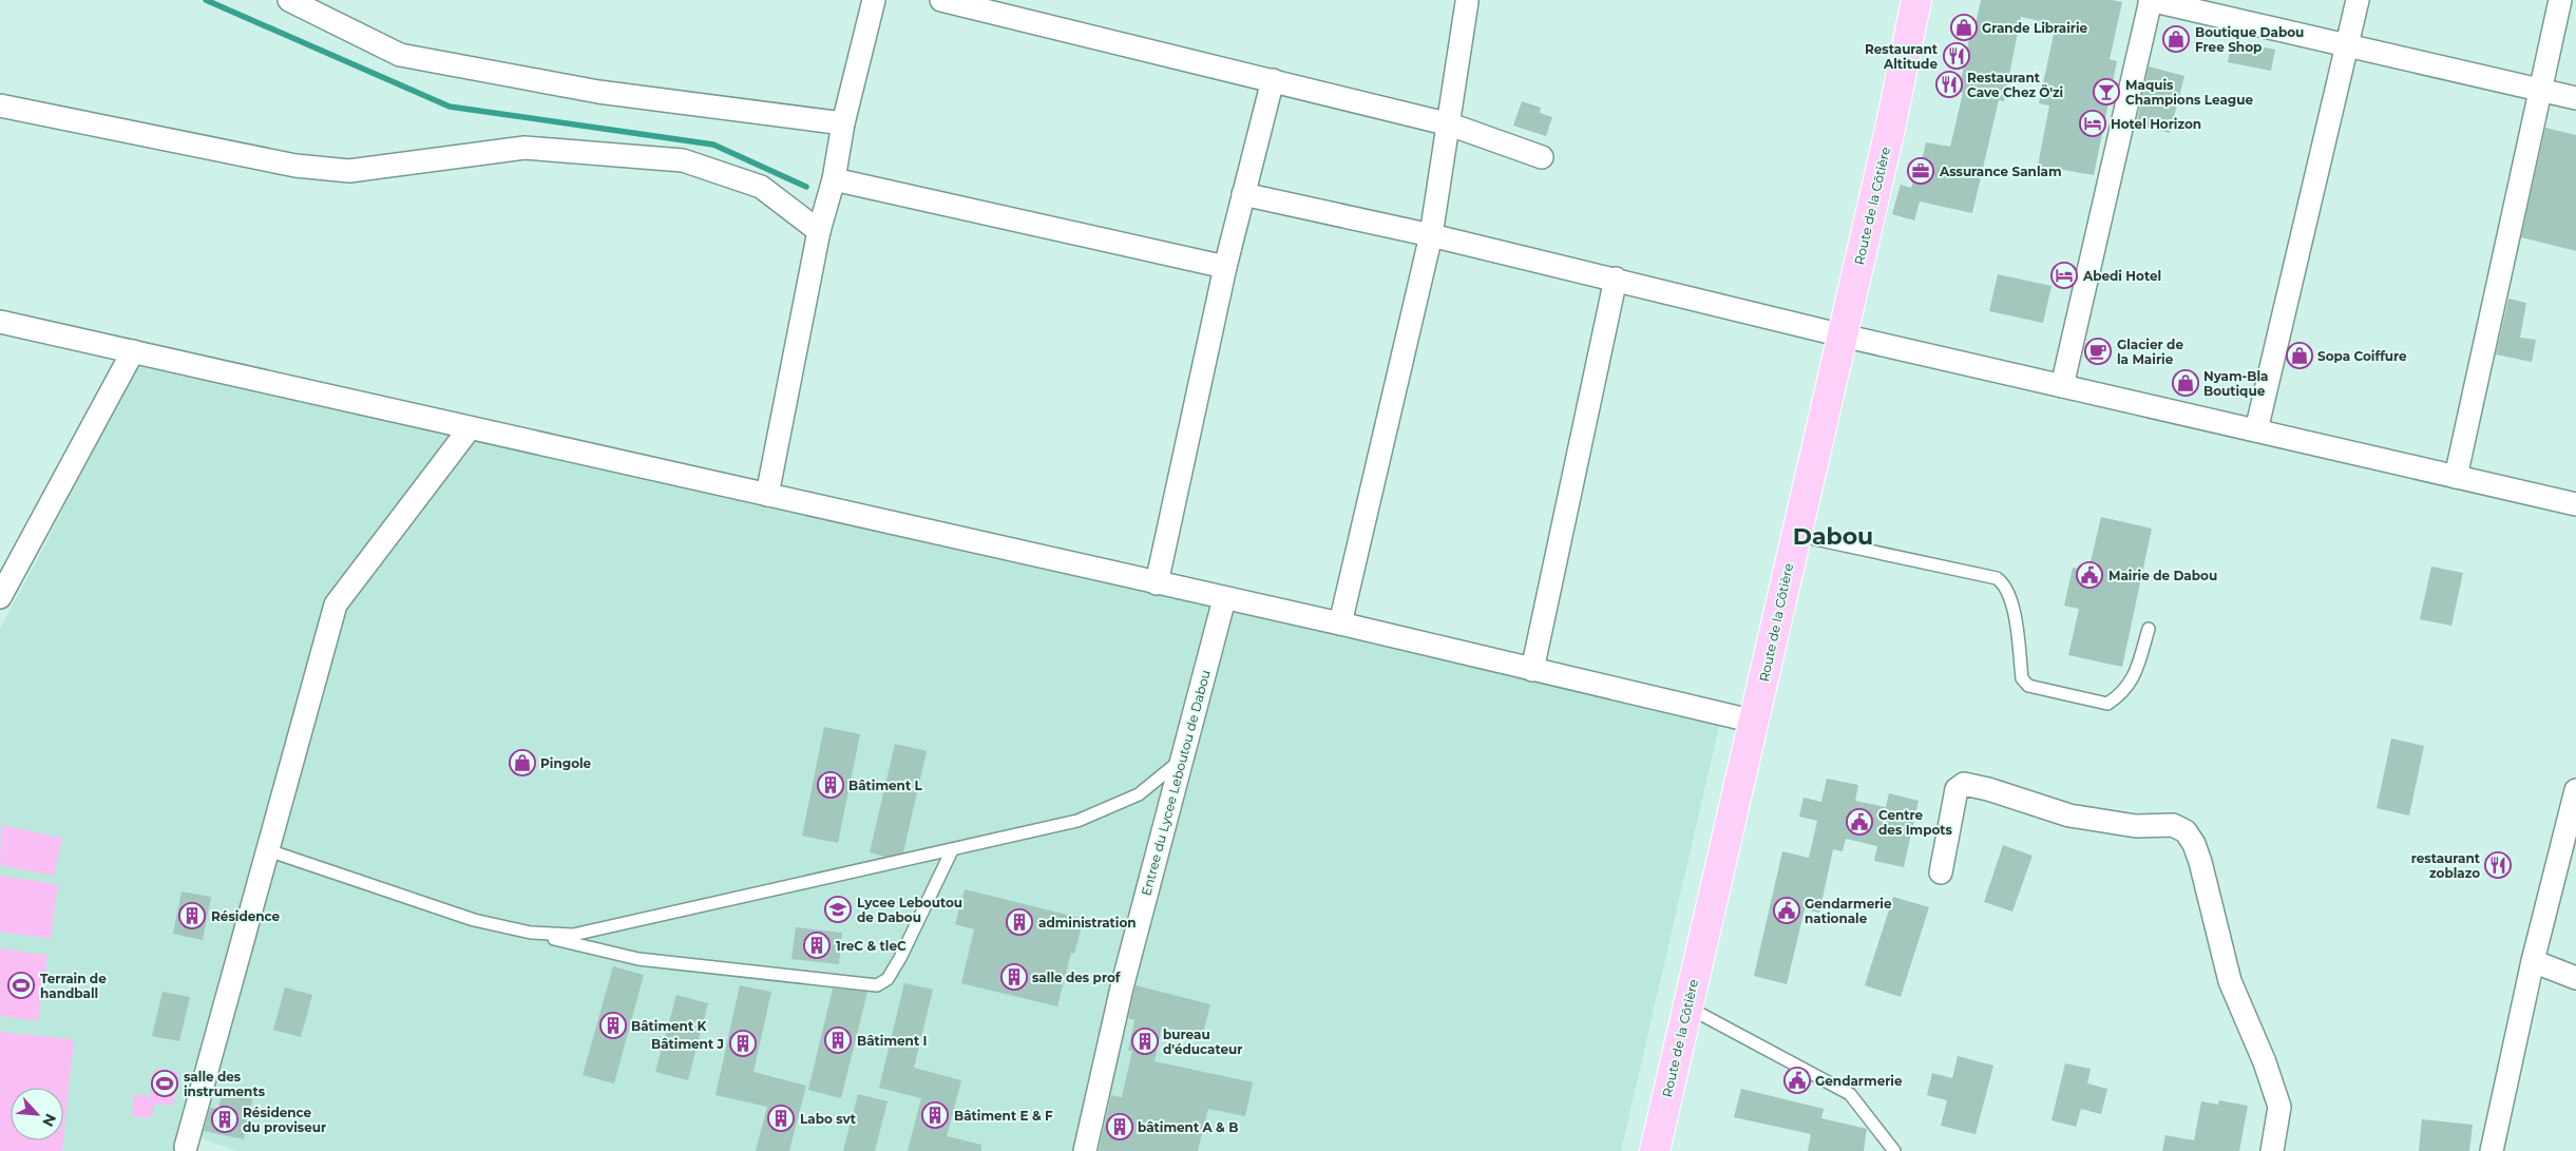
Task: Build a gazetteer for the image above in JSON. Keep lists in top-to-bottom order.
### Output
{
  "streets": {
    "main road": ["Route de la Côtière"],
    "street": ["Entree du Lycee Leboutou de Dabou"]
  },
  "districts": ["Dabou"],
  "places": {
    "shop": [
      "Grande Librairie",
      "Boutique Dabou Free Shop",
      "Sopa Coiffure",
      "Nyam-Bla Boutique",
      "Pingole"
    ],
    "restaurant": ["Restaurant Altitude", "Restaurant Cave Chez Ö'zi", "restaurant zoblazo"],
    "bar": ["Maquis Champions League"],
    "hotel": ["Hotel Horizon", "Abedi Hotel"],
    "office": ["Assurance Sanlam"],
    "cafe": ["Glacier de la Mairie"],
    "public building": [
      "Mairie de Dabou",
      "Centre des Impots",
      "Gendarmerie nationale",
      "Gendarmerie"
    ],
    "building": [
      "Bâtiment L",
      "Résidence",
      "administration",
      "1reC & tleC",
      "salle des prof",
      "Bâtiment K",
      "Bâtiment I",
      "bureau d'éducateur",
      "Bâtiment J",
      "Bâtiment E & F",
      "Labo svt",
      "Résidence du proviseur",
      "bâtiment A & B"
    ],
    "school or university": ["Lycee Leboutou de Dabou"],
    "sports": ["Terrain de handball", "salle des instruments"]
  },
  "north": "bottom right"
}
